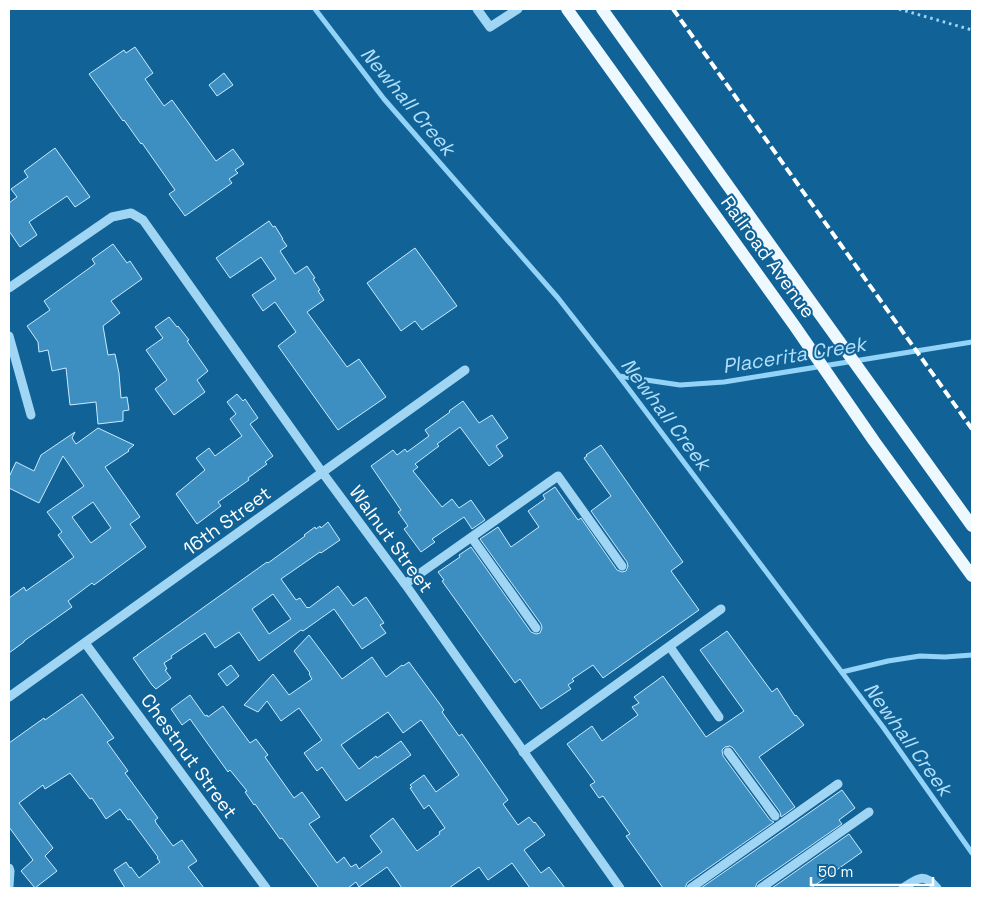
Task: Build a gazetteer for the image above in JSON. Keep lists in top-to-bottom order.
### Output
{
  "streets": {
    "main road": ["Railroad Avenue"],
    "street": ["16th Street", "Walnut Street", "Chestnut Street"]
  },
  "crossings": [
    ["16th Street", "Walnut Street"],
    ["16th Street", "Chestnut Street"]
  ],
  "water": ["Newhall Creek", "Placerita Creek"],
  "scale_bar": "50 m"
}
